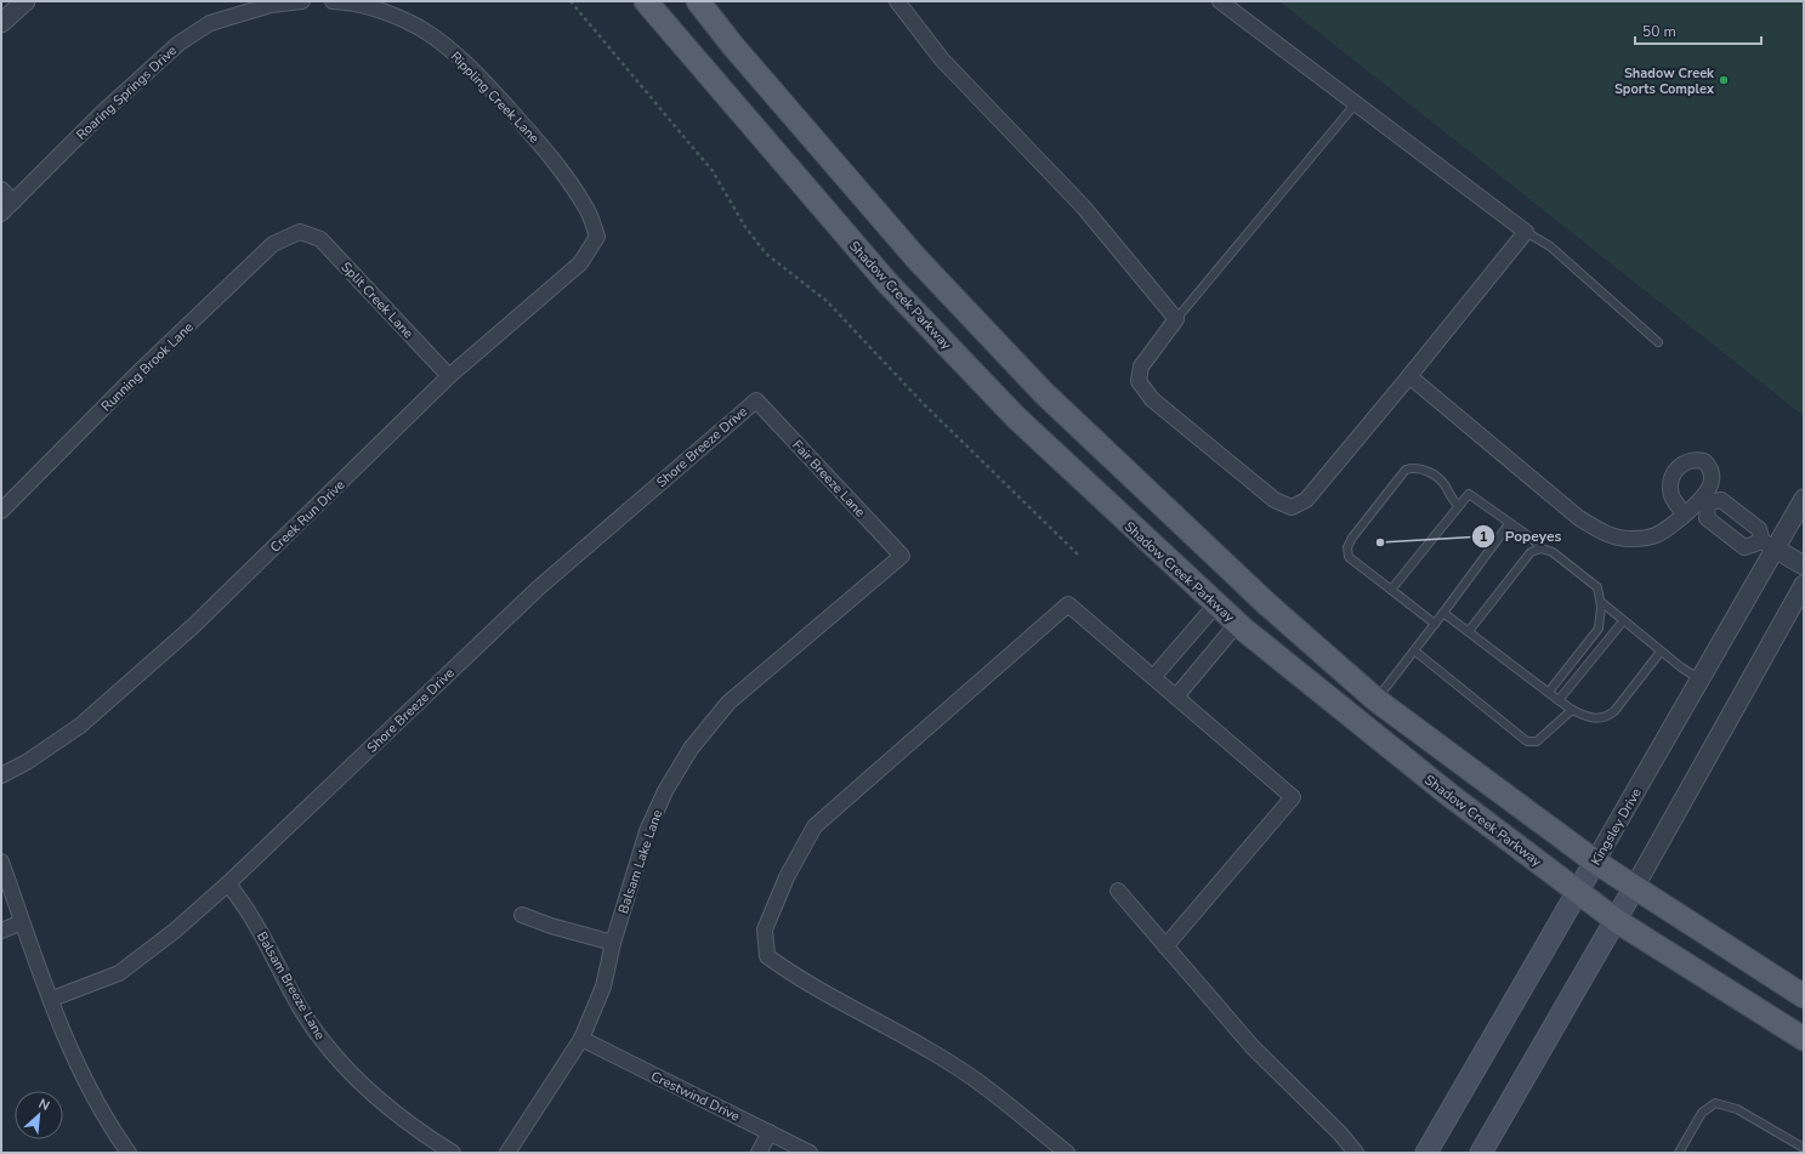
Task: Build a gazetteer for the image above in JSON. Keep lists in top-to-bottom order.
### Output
{
  "streets": {
    "main road": ["Shadow Creek Parkway", "Kingsley Drive"],
    "street": [
      "Roaring Springs Drive",
      "Rippling Creek Lane",
      "Split Creek Lane",
      "Running Brook Lane",
      "Shore Breeze Drive",
      "Fair Breeze Lane",
      "Creek Run Drive",
      "Balsam Lake Lane",
      "Balsam Breeze Lane",
      "Crestwind Drive"
    ]
  },
  "crossings": [
    ["Rippling Creek Lane", "Creek Run Drive"],
    ["Shadow Creek Parkway", "Kingsley Drive"],
    ["Split Creek Lane", "Running Brook Lane"],
    ["Split Creek Lane", "Creek Run Drive"],
    ["Shore Breeze Drive", "Fair Breeze Lane"],
    ["Shore Breeze Drive", "Balsam Breeze Lane"],
    ["Fair Breeze Lane", "Balsam Lake Lane"],
    ["Balsam Lake Lane", "Crestwind Drive"]
  ],
  "places": ["Shadow Creek Sports Complex", "Popeyes"],
  "scale_bar": "50 m",
  "north": "top right"
}
